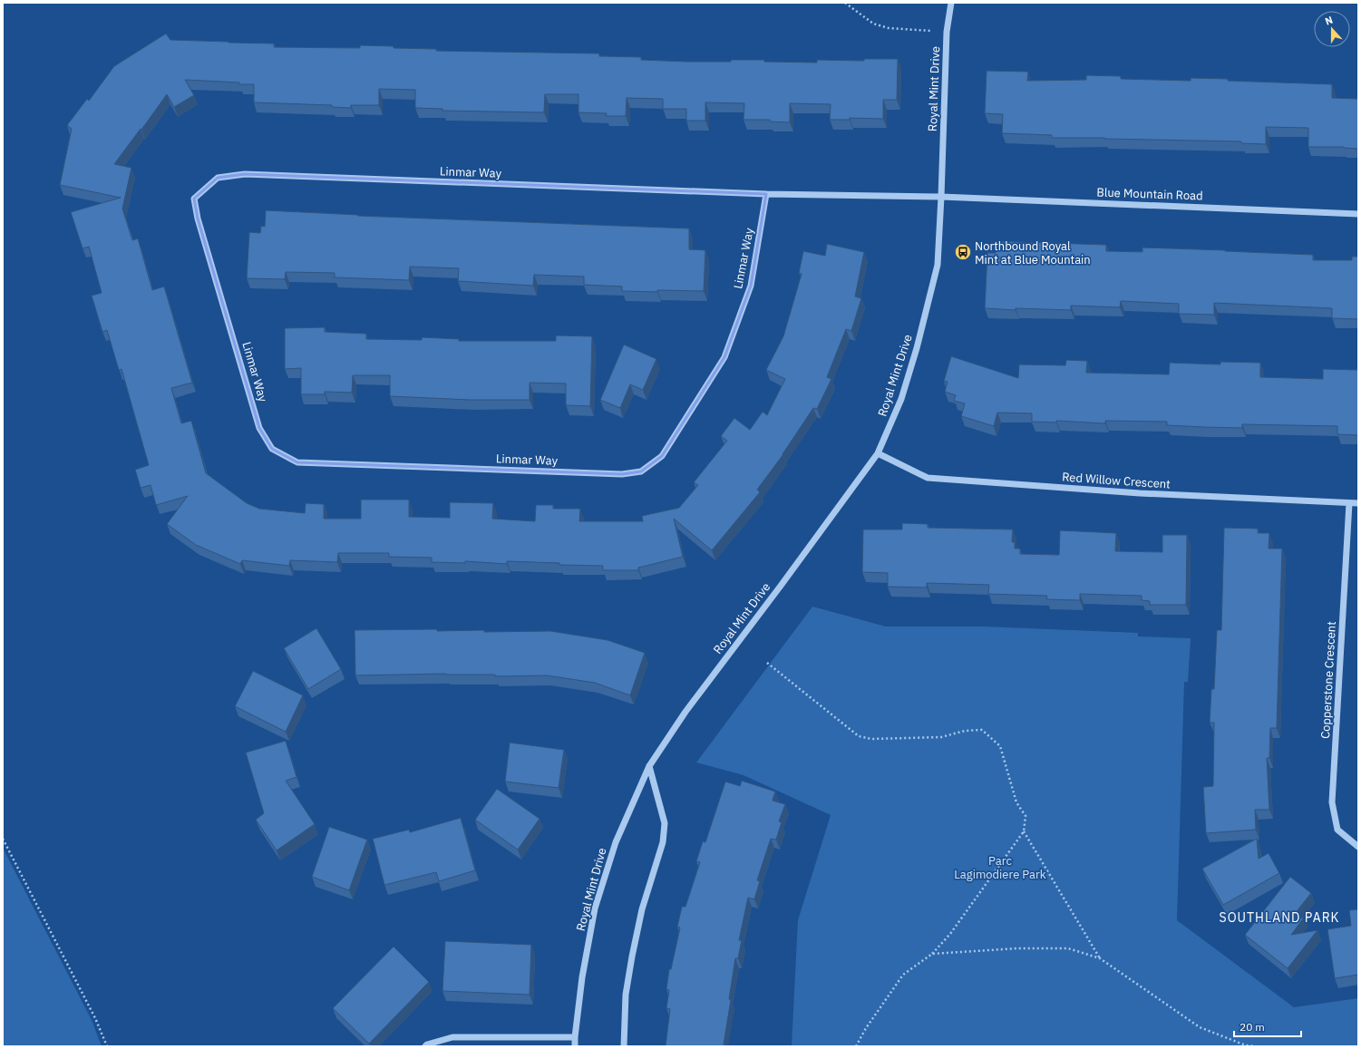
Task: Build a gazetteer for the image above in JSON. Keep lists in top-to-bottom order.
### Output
{
  "streets": {
    "street": [
      "Royal Mint Drive",
      "Linmar Way",
      "Blue Mountain Road",
      "Red Willow Crescent",
      "Copperstone Crescent"
    ]
  },
  "crossings": [
    ["Royal Mint Drive", "Linmar Way"],
    ["Royal Mint Drive", "Blue Mountain Road"],
    ["Royal Mint Drive", "Red Willow Crescent"],
    ["Linmar Way", "Blue Mountain Road"],
    ["Red Willow Crescent", "Copperstone Crescent"]
  ],
  "districts": ["SOUTHLAND PARK"],
  "parks": ["Parc Lagimodiere Park"],
  "places": {
    "bus stop": ["Northbound Royal Mint at Blue Mountain"]
  },
  "scale_bar": "20 m",
  "north": "top"
}
